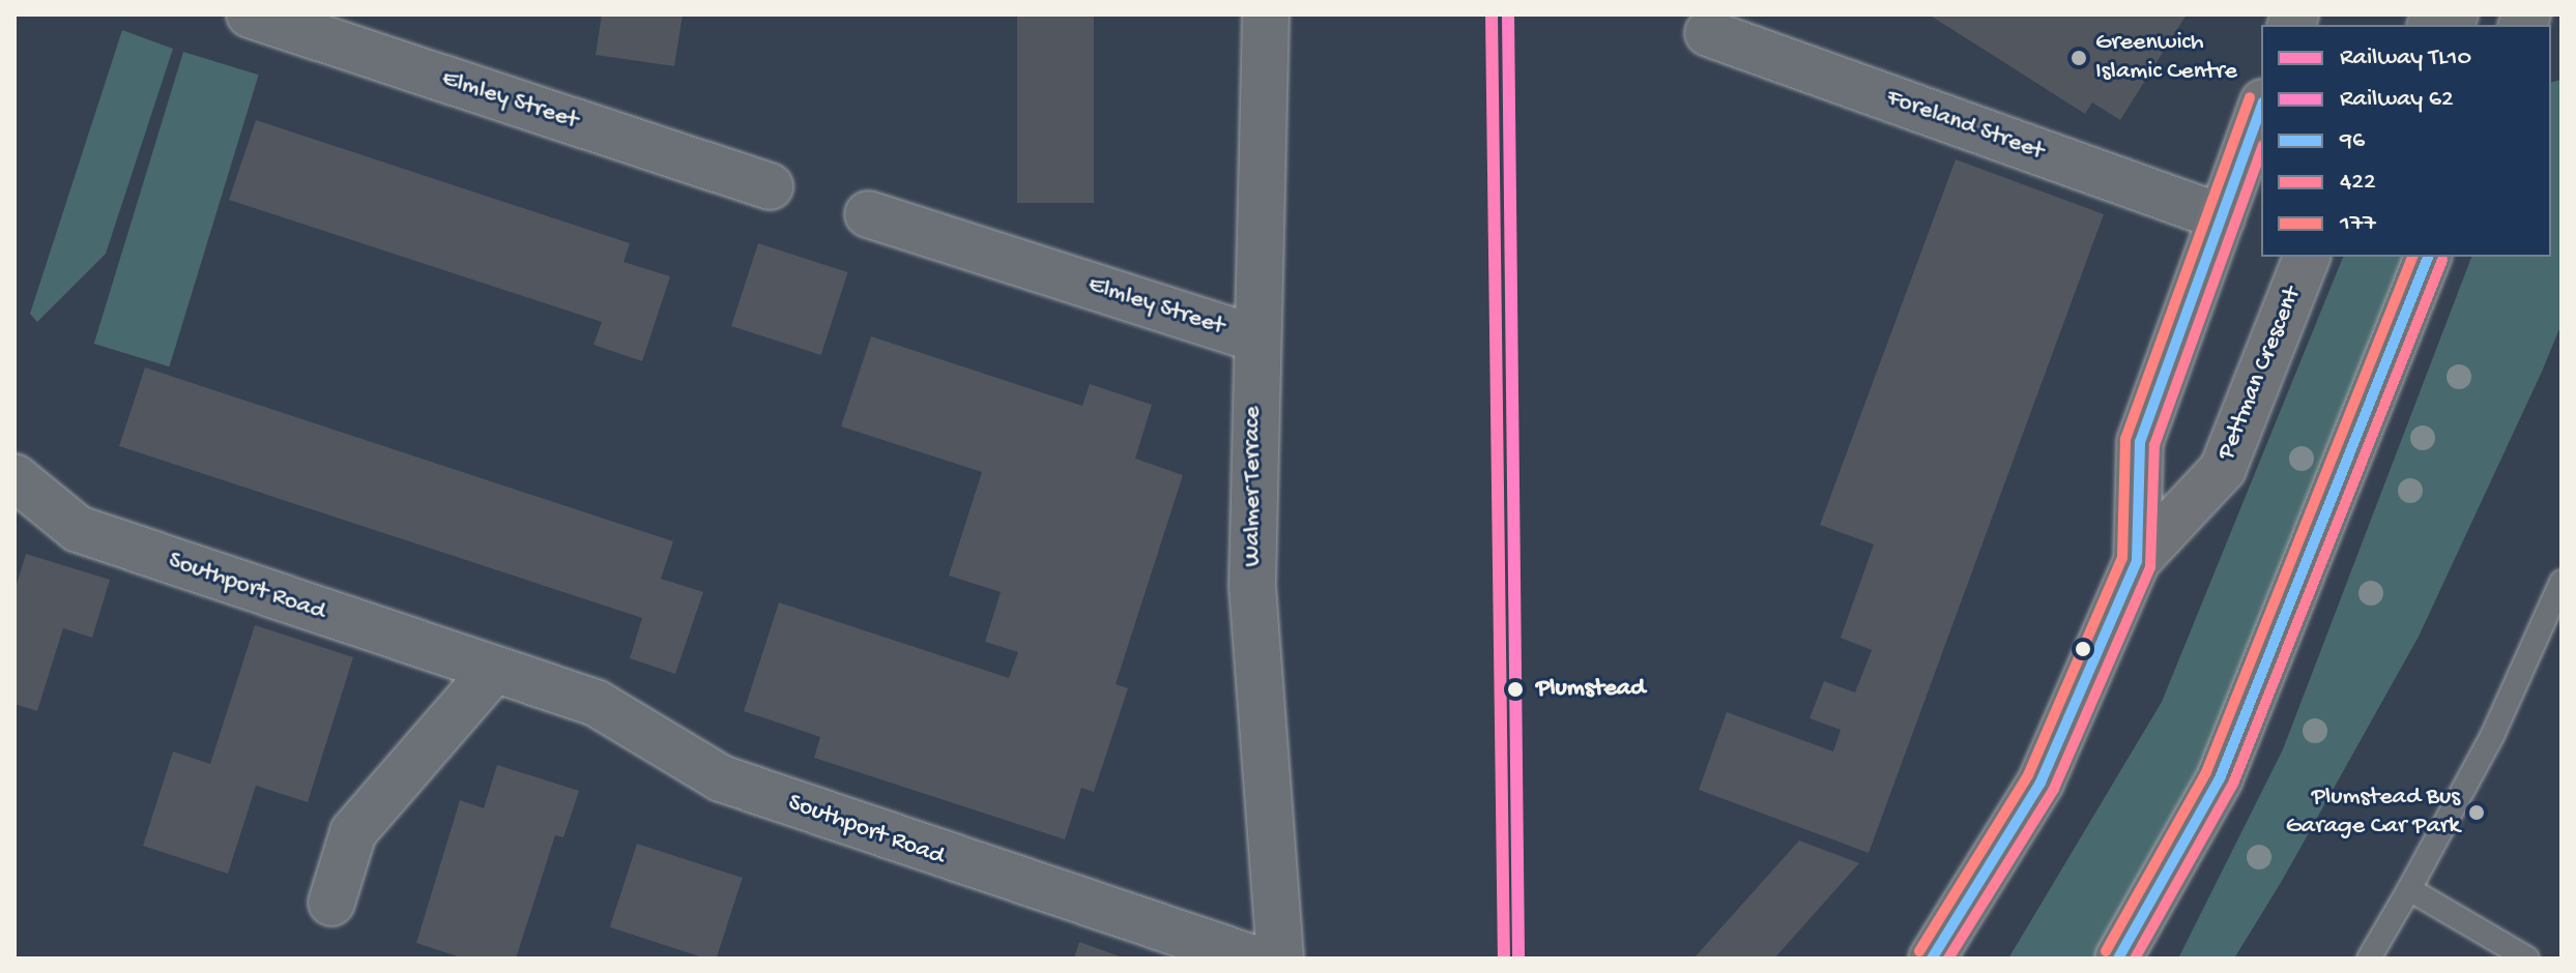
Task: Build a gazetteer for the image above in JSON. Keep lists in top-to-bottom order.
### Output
{
  "streets": {
    "main road": ["Pettman Crescent"],
    "street": [
      "Elmley Street",
      "Foreland Street",
      "Walmer Terrace",
      "Southport Road"
    ]
  },
  "crossings": [
    ["Elmley Street", "Walmer Terrace"]
  ],
  "places": ["Greenwich Islamic Centre", "Plumstead", "Plumstead Bus Garage Car Park"],
  "lines": [
    "rail line TL10",
    "rail line 62",
    "transit line 177",
    "transit line 96",
    "transit line 422"
  ],
  "legend": [
    "Railway TL10",
    "Railway 62",
    "96",
    "422",
    "177"
  ]
}
